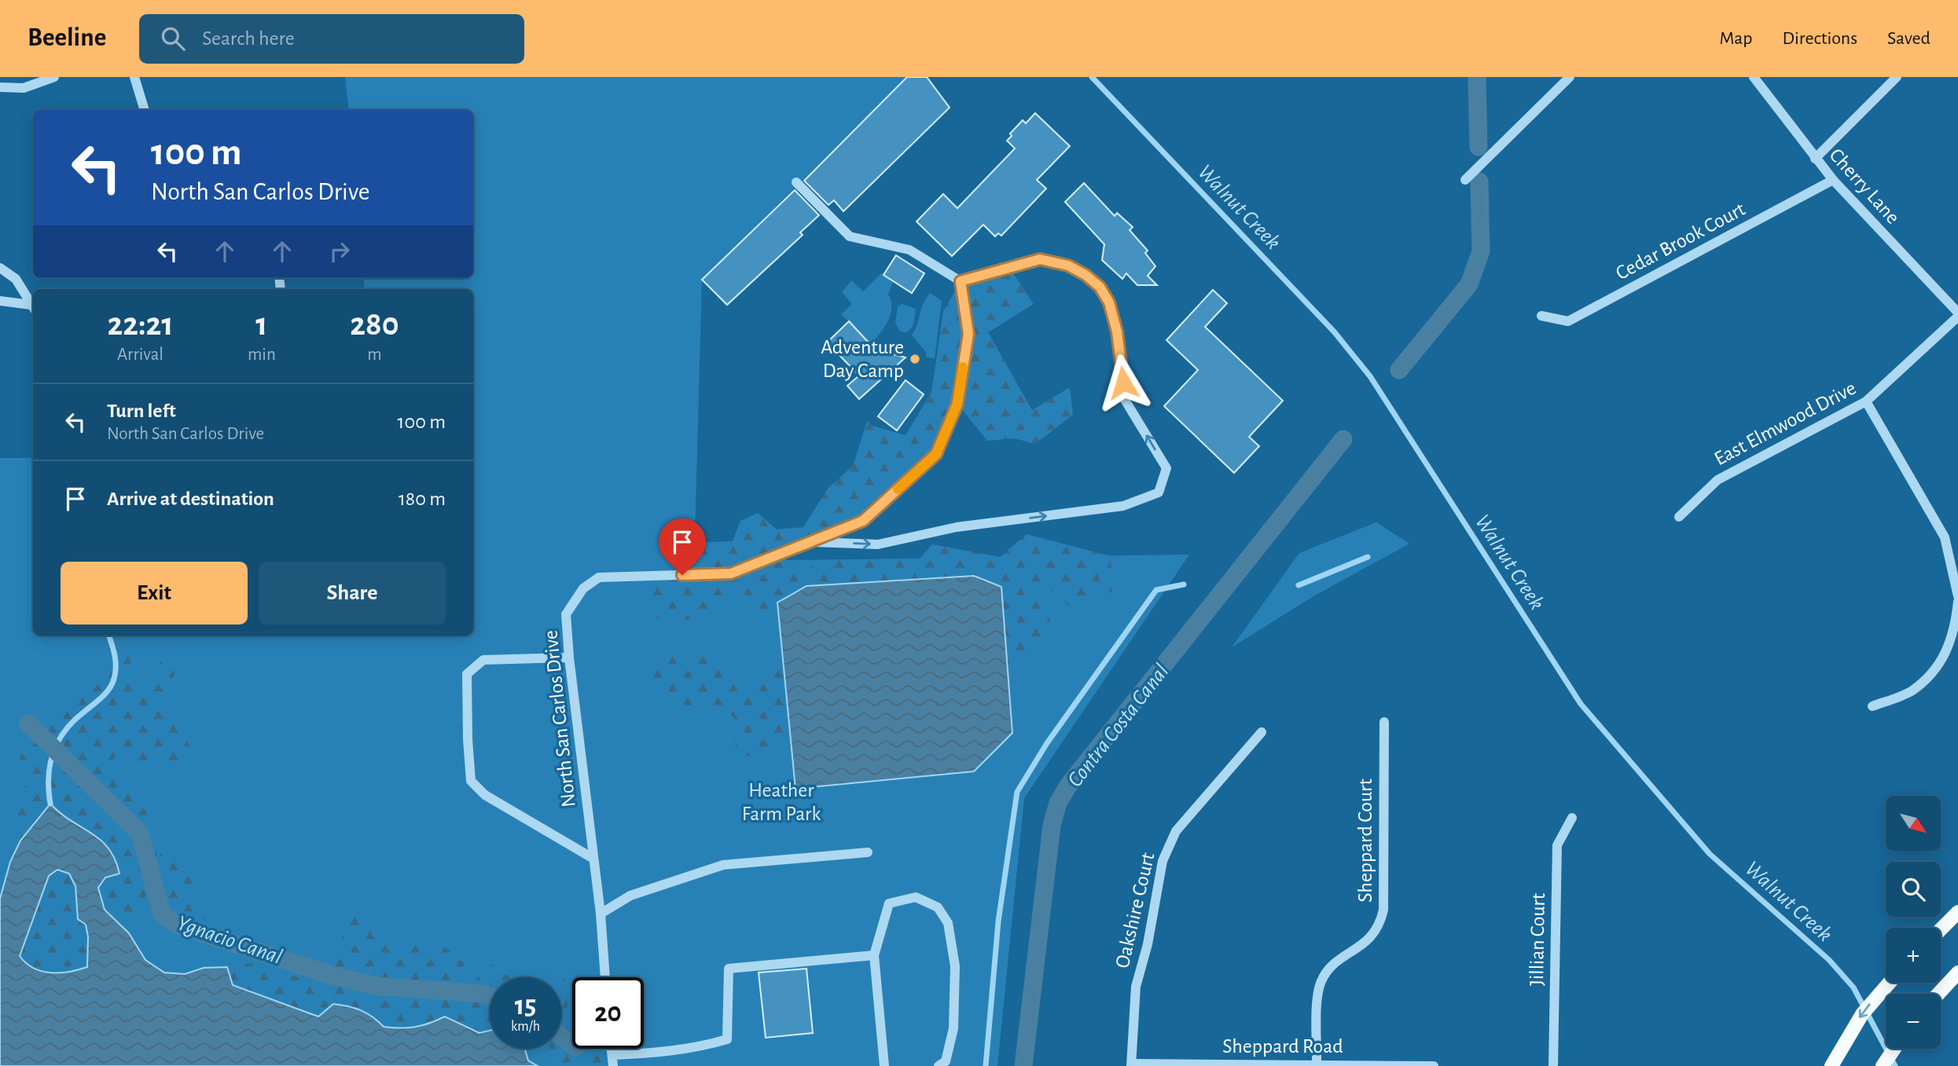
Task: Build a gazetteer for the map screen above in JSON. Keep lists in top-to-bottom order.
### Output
{
  "streets": {
    "street": [
      "Cherry Lane",
      "Cedar Brook Court",
      "East Elmwood Drive",
      "North San Carlos Drive",
      "Sheppard Court",
      "Oakshire Court",
      "Jillian Court",
      "Sheppard Road"
    ]
  },
  "crossings": [
    ["Cherry Lane", "Cedar Brook Court"],
    ["Sheppard Court", "Sheppard Road"],
    ["Oakshire Court", "Sheppard Road"]
  ],
  "water": ["Walnut Creek", "Contra Costa Canal", "Ygnacio Canal"],
  "parks": ["Heather Farm Park"],
  "places": ["Adventure Day Camp"],
  "north": "bottom right",
  "page": {
    "header": "Beeline",
    "search": "Search here",
    "nav": ["Map", "Directions", "Saved"],
    "turn": ["100 m", "North San Carlos Drive"],
    "eta": [
      "22:21",
      "Arrival",
      "1",
      "min",
      "280",
      "m"
    ],
    "list": [
      {
        "name": "Turn left",
        "note": "North San Carlos Drive",
        "value": "100 m"
      },
      {
        "name": "Arrive at destination",
        "value": "180 m"
      }
    ],
    "buttons": ["Exit", "Share"],
    "map_buttons": ["+", "−"],
    "speed": "15 km/h",
    "limit": "20"
  }
}
